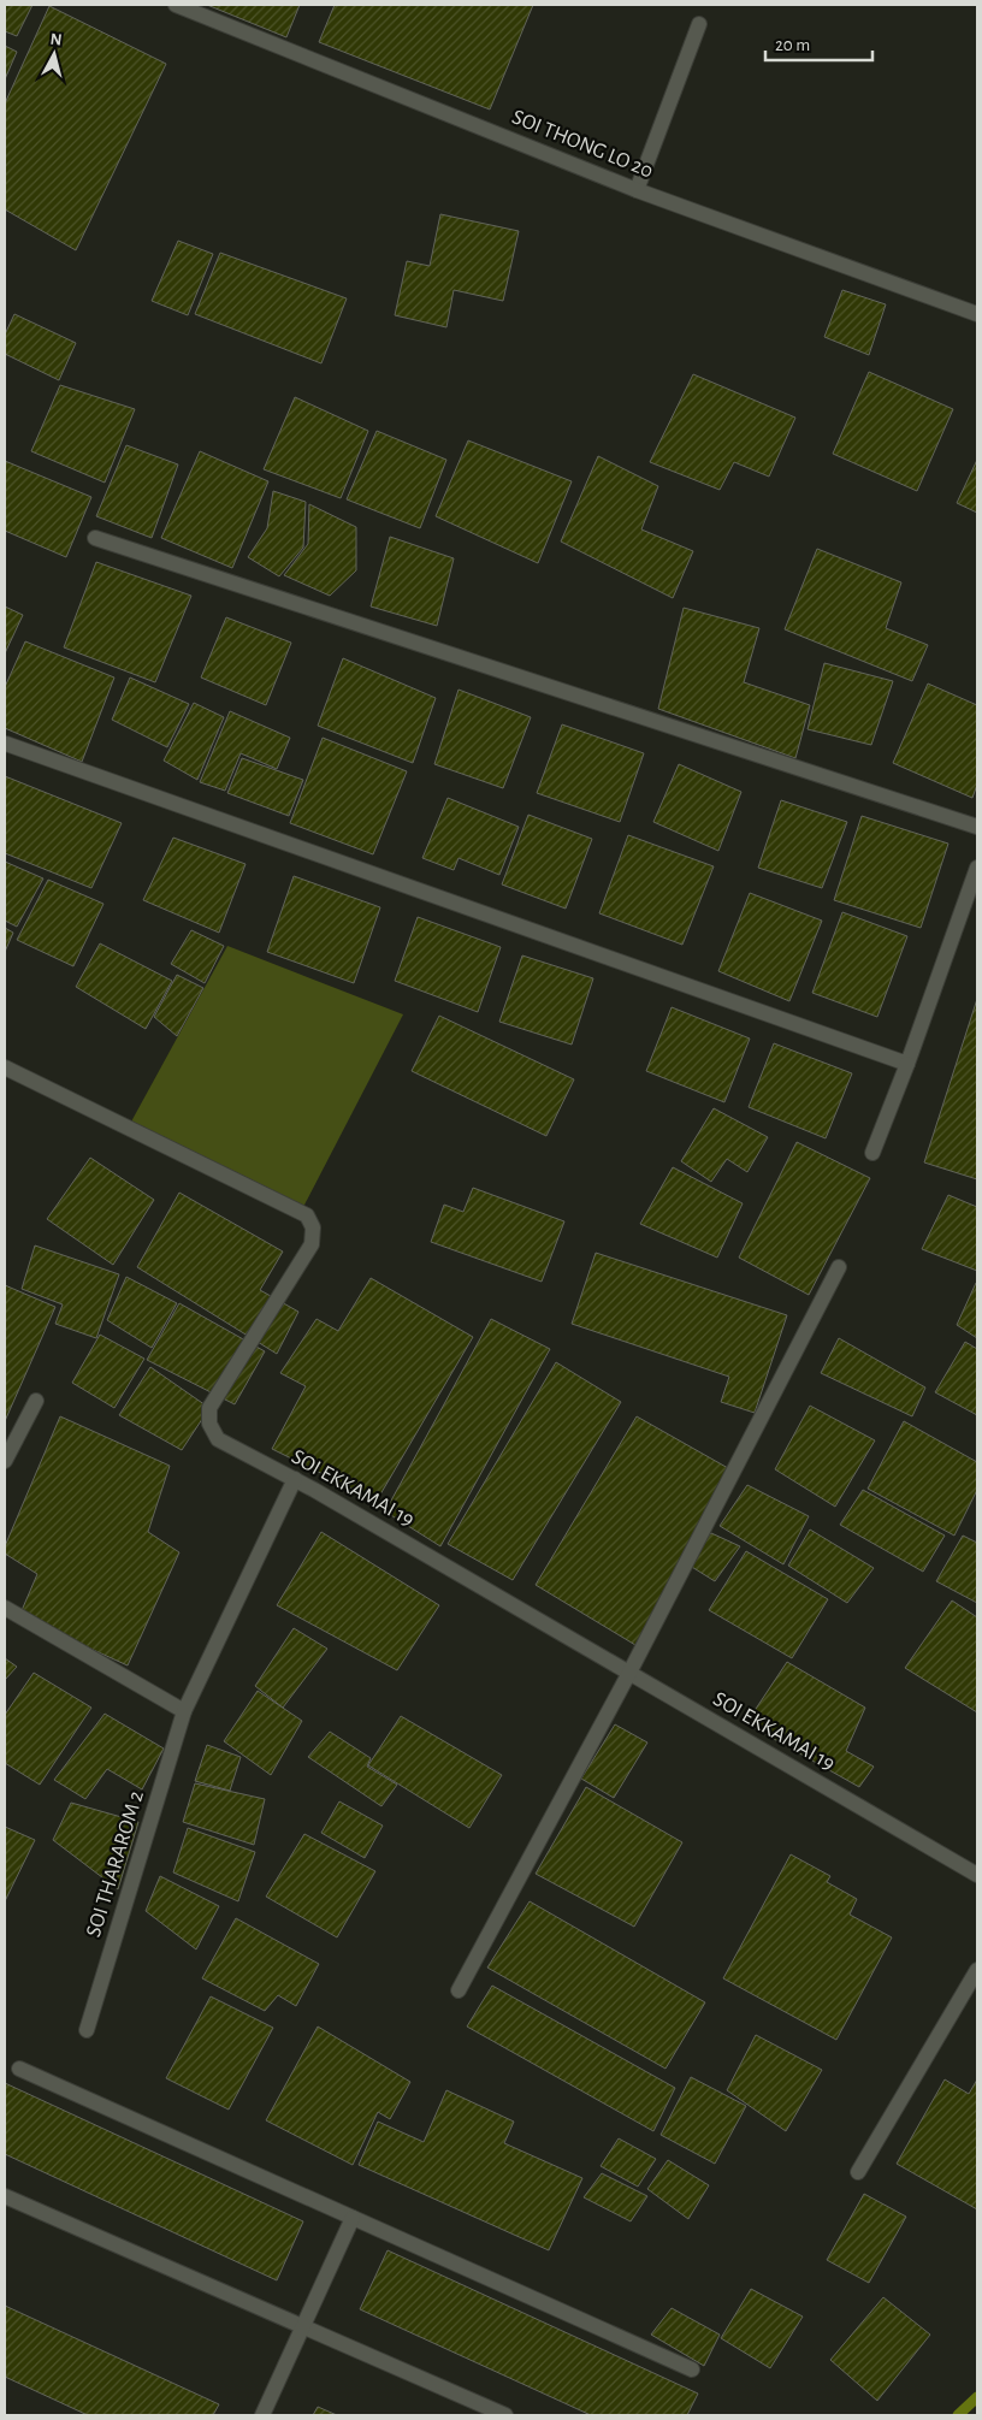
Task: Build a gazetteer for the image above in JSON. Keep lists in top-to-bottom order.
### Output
{
  "streets": {
    "street": ["SOI THONG LO 20", "SOI EKKAMAI 19", "SOI THARAROM 2"]
  },
  "crossings": [
    ["SOI EKKAMAI 19", "SOI THARAROM 2"]
  ],
  "scale_bar": "20 m",
  "north": "top"
}
